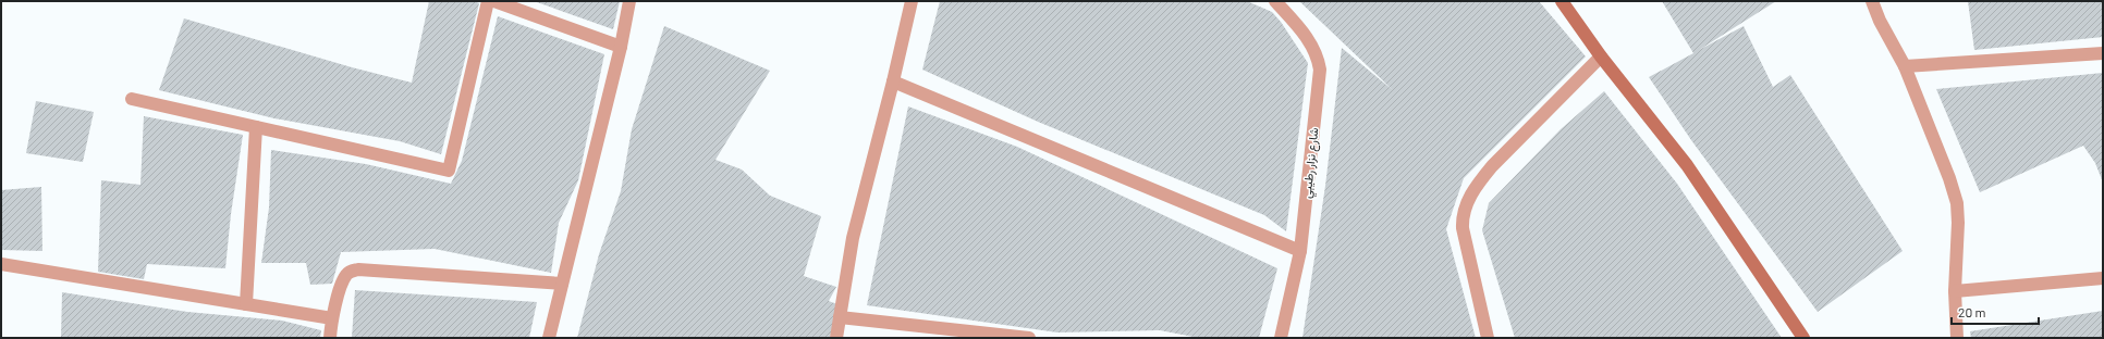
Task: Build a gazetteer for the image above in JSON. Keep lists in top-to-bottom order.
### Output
{
  "streets": {
    "street": ["شارع نزار رطيبي"]
  },
  "scale_bar": "20 m"
}
